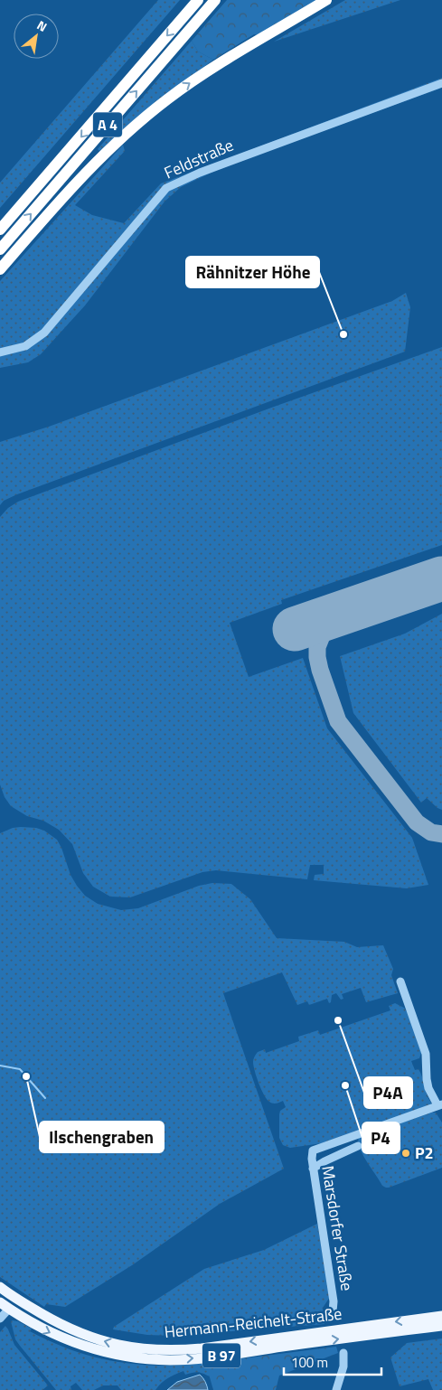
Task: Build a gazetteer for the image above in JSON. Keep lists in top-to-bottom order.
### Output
{
  "streets": {
    "highway": ["A 4"],
    "main road": ["Hermann-Reichelt-Straße", "B 97"],
    "street": ["Feldstraße", "Marsdorfer Straße"]
  },
  "places": [
    "Rähnitzer Höhe",
    "P4A",
    "Ilschengraben",
    "P4",
    "P2"
  ],
  "scale_bar": "100 m",
  "north": "top right"
}
